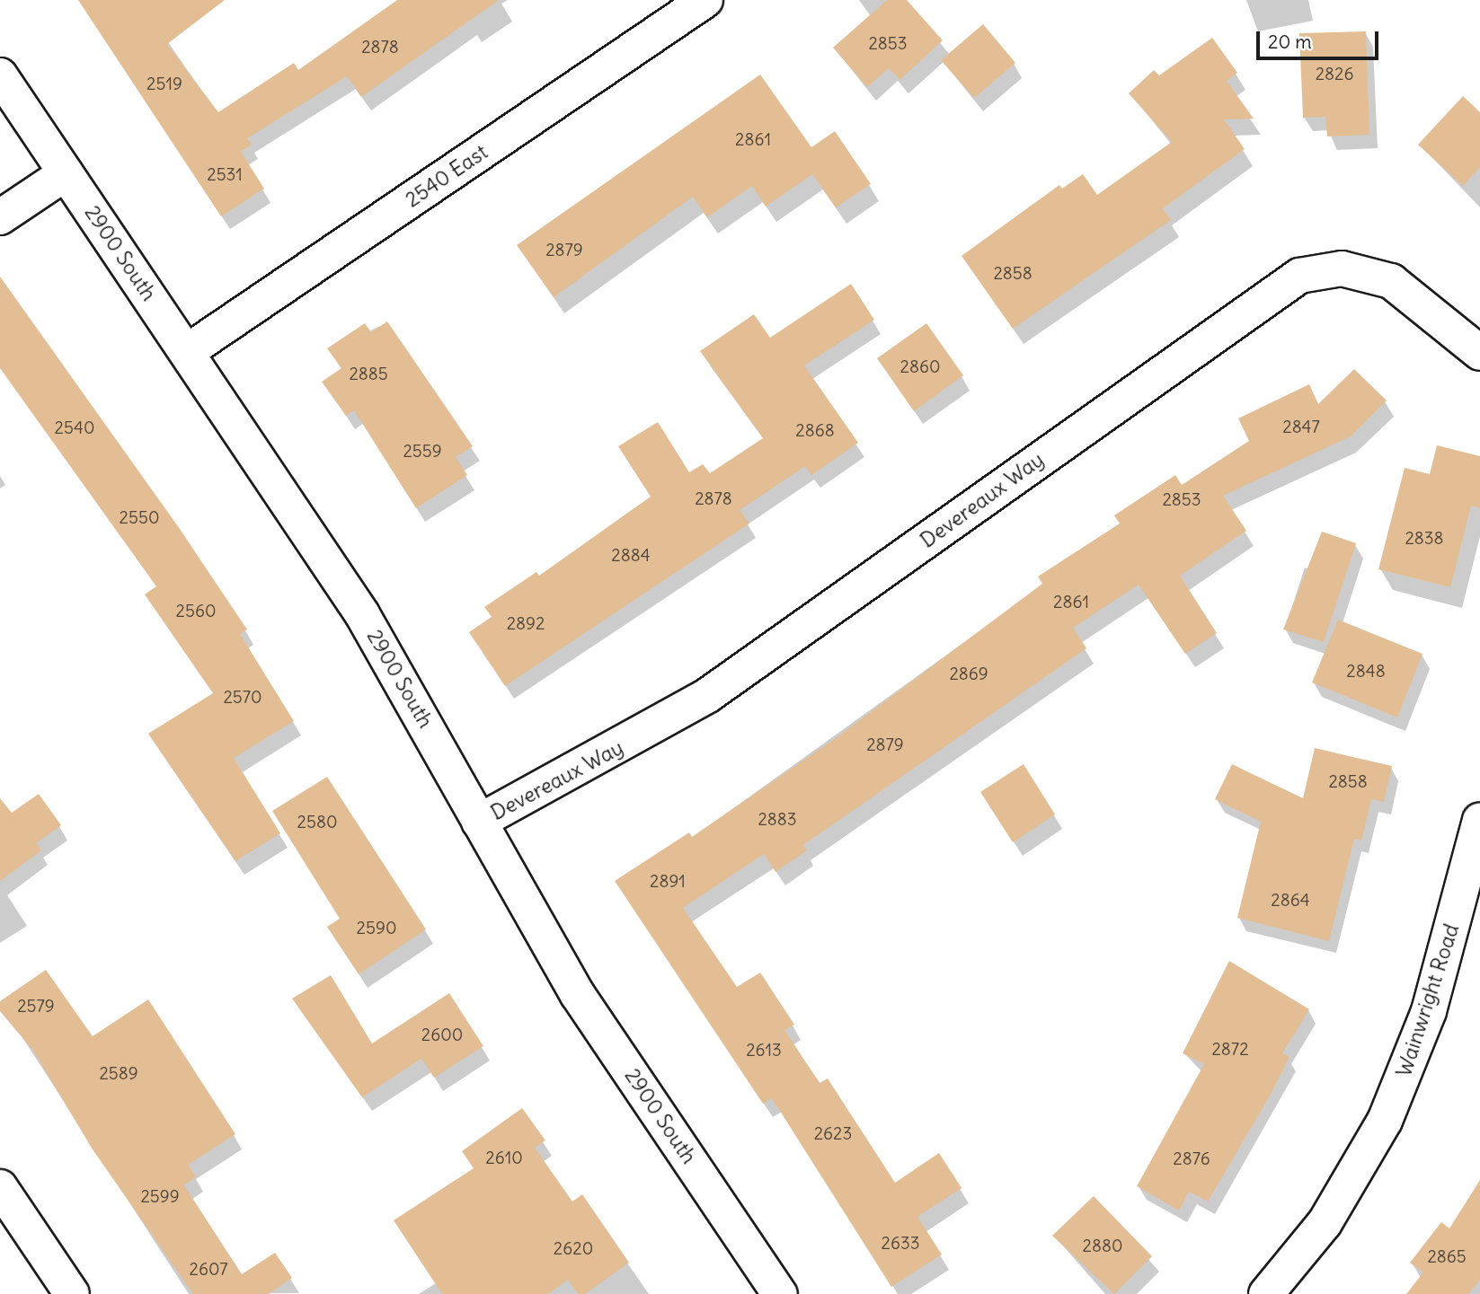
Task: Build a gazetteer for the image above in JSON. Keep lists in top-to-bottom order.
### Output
{
  "streets": {
    "street": [
      "2540 East",
      "2900 South",
      "Devereaux Way",
      "Wainwright Road"
    ]
  },
  "crossings": [
    ["2540 East", "2900 South"],
    ["2900 South", "Devereaux Way"]
  ],
  "house_numbers": [
    "2853",
    "2878",
    "2826",
    "2519",
    "2861",
    "2531",
    "2879",
    "2858",
    "2860",
    "2885",
    "2847",
    "2540",
    "2868",
    "2559",
    "2878",
    "2853",
    "2550",
    "2838",
    "2884",
    "2861",
    "2560",
    "2892",
    "2848",
    "2869",
    "2570",
    "2879",
    "2858",
    "2883",
    "2580",
    "2891",
    "2864",
    "2590",
    "2579",
    "2600",
    "2872",
    "2613",
    "2589",
    "2623",
    "2610",
    "2876",
    "2599",
    "2633",
    "2880",
    "2620",
    "2865",
    "2607"
  ],
  "scale_bar": "20 m"
}
